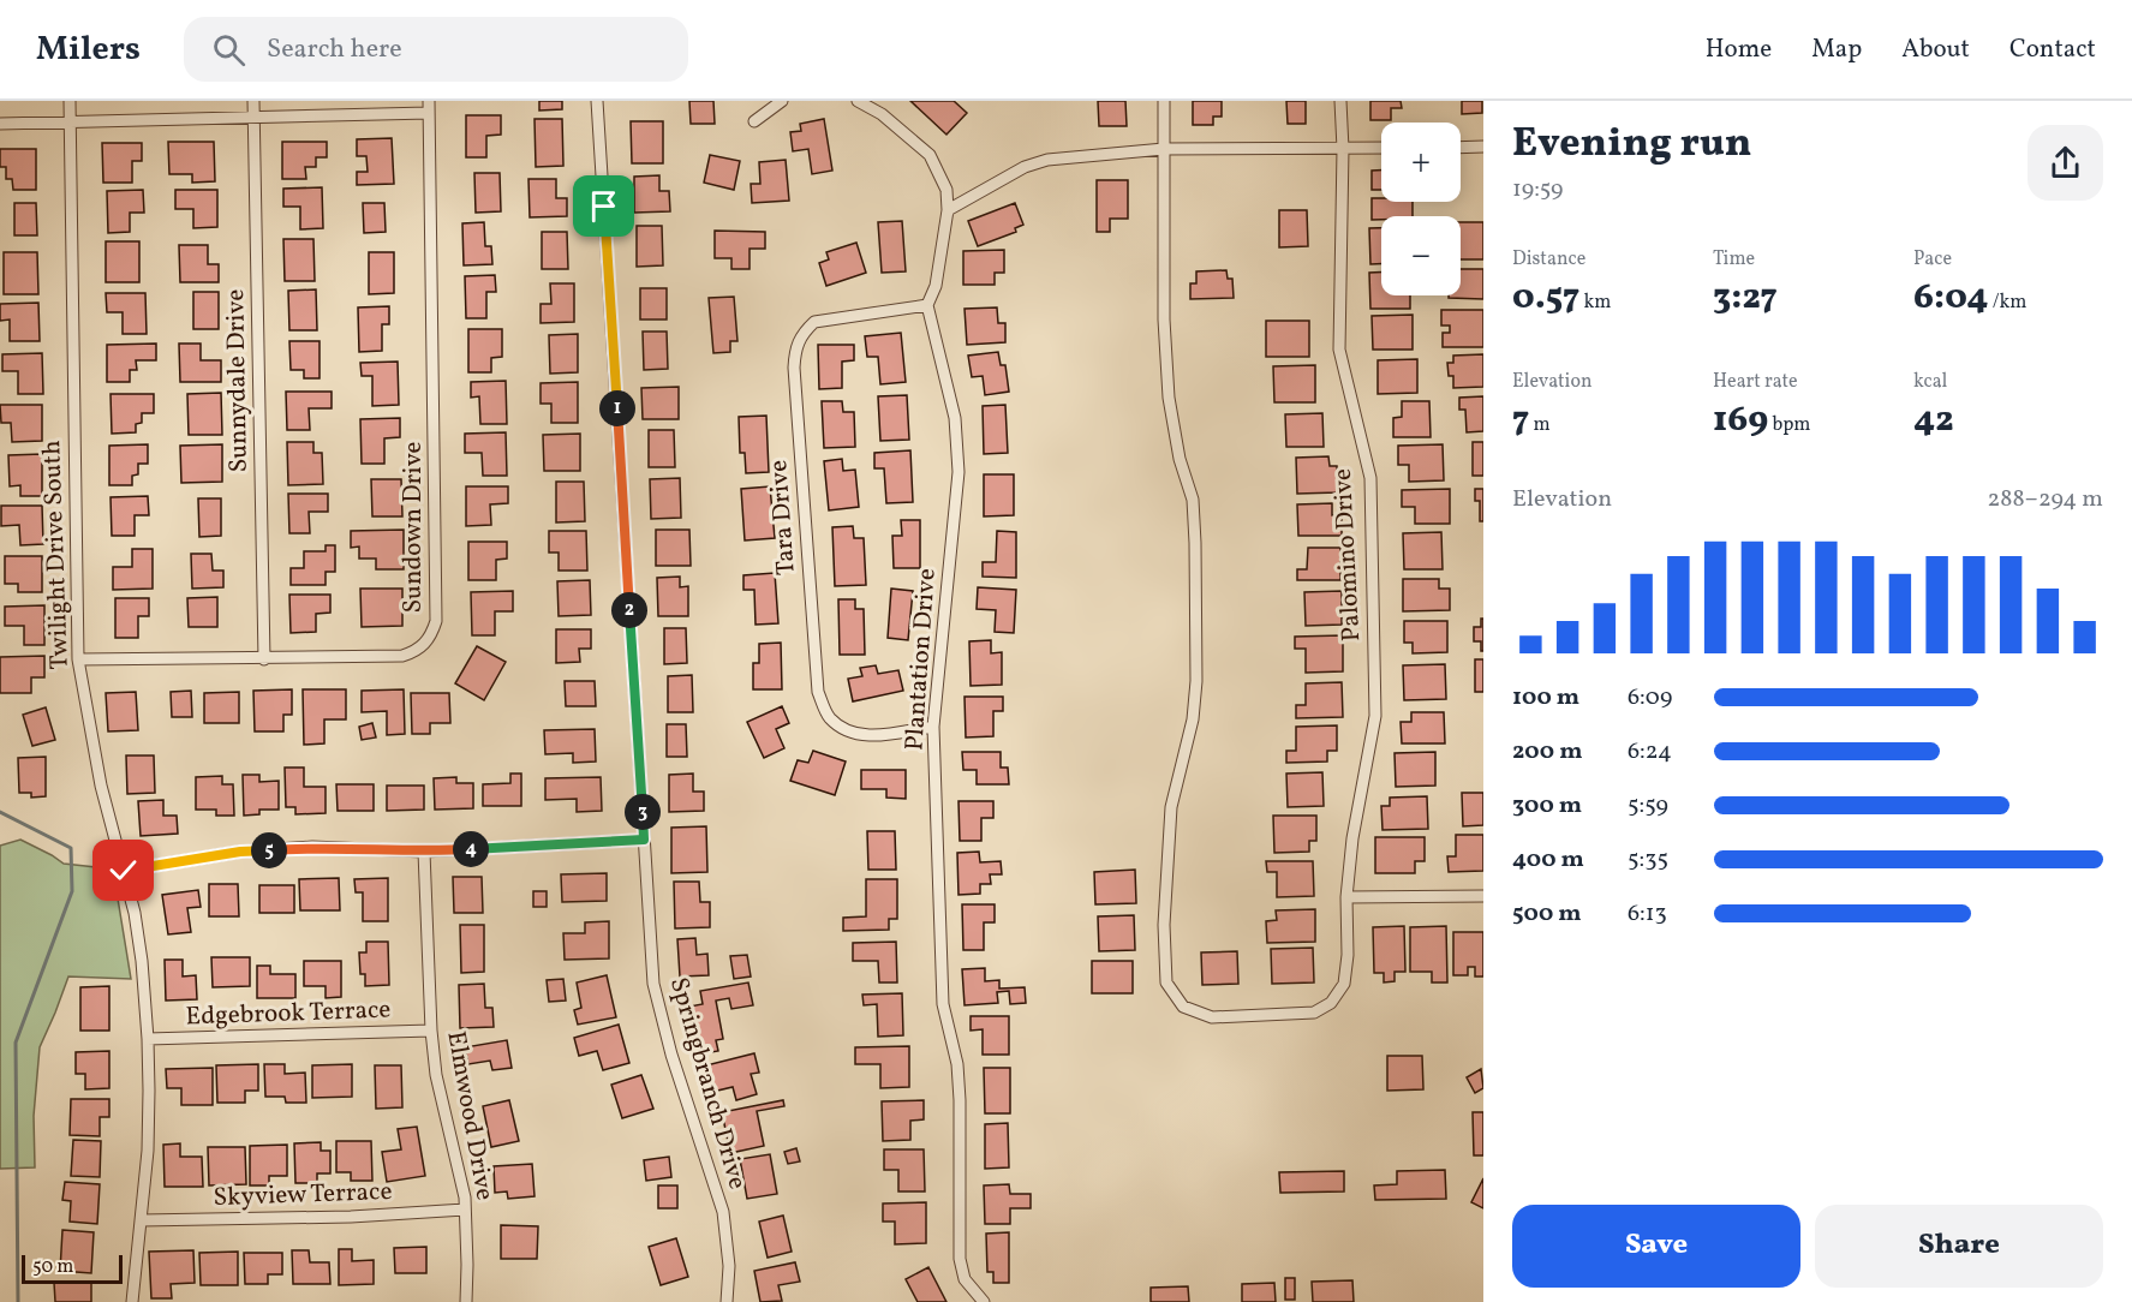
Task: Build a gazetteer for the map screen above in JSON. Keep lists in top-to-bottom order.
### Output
{
  "streets": {
    "street": [
      "Sunnydale Drive",
      "Tara Drive",
      "Sundown Drive",
      "Twilight Drive South",
      "Palomino Drive",
      "Plantation Drive",
      "Edgebrook Terrace",
      "Springbranch Drive",
      "Elmwood Drive",
      "Skyview Terrace"
    ]
  },
  "crossings": [
    ["Sunnydale Drive", "Sundown Drive"],
    ["Tara Drive", "Plantation Drive"],
    ["Sundown Drive", "Twilight Drive South"],
    ["Twilight Drive South", "Edgebrook Terrace"],
    ["Twilight Drive South", "Skyview Terrace"],
    ["Edgebrook Terrace", "Elmwood Drive"],
    ["Elmwood Drive", "Skyview Terrace"]
  ],
  "scale_bar": "50 m",
  "page": {
    "header": "Milers",
    "search": "Search here",
    "nav": [
      "Home",
      "Map",
      "About",
      "Contact"
    ],
    "heading": ["Evening run", "19:59"],
    "map_buttons": ["+", "−"],
    "stats": [
      ["Distance", "0.57 km"],
      ["Time", "3:27"],
      ["Pace", "6:04 /km"],
      ["Elevation", "7 m"],
      ["Heart rate", "169 bpm"],
      ["kcal", "42"]
    ],
    "pins": [
      "1",
      "2",
      "3",
      "4",
      "5"
    ],
    "chart": ["Elevation", "288–294 m"],
    "list": [
      {
        "name": "100 m",
        "note": "6:09"
      },
      {
        "name": "200 m",
        "note": "6:24"
      },
      {
        "name": "300 m",
        "note": "5:59"
      },
      {
        "name": "400 m",
        "note": "5:35"
      },
      {
        "name": "500 m",
        "note": "6:13"
      }
    ],
    "buttons": ["Save", "Share"],
    "scale": "50 m"
  }
}
